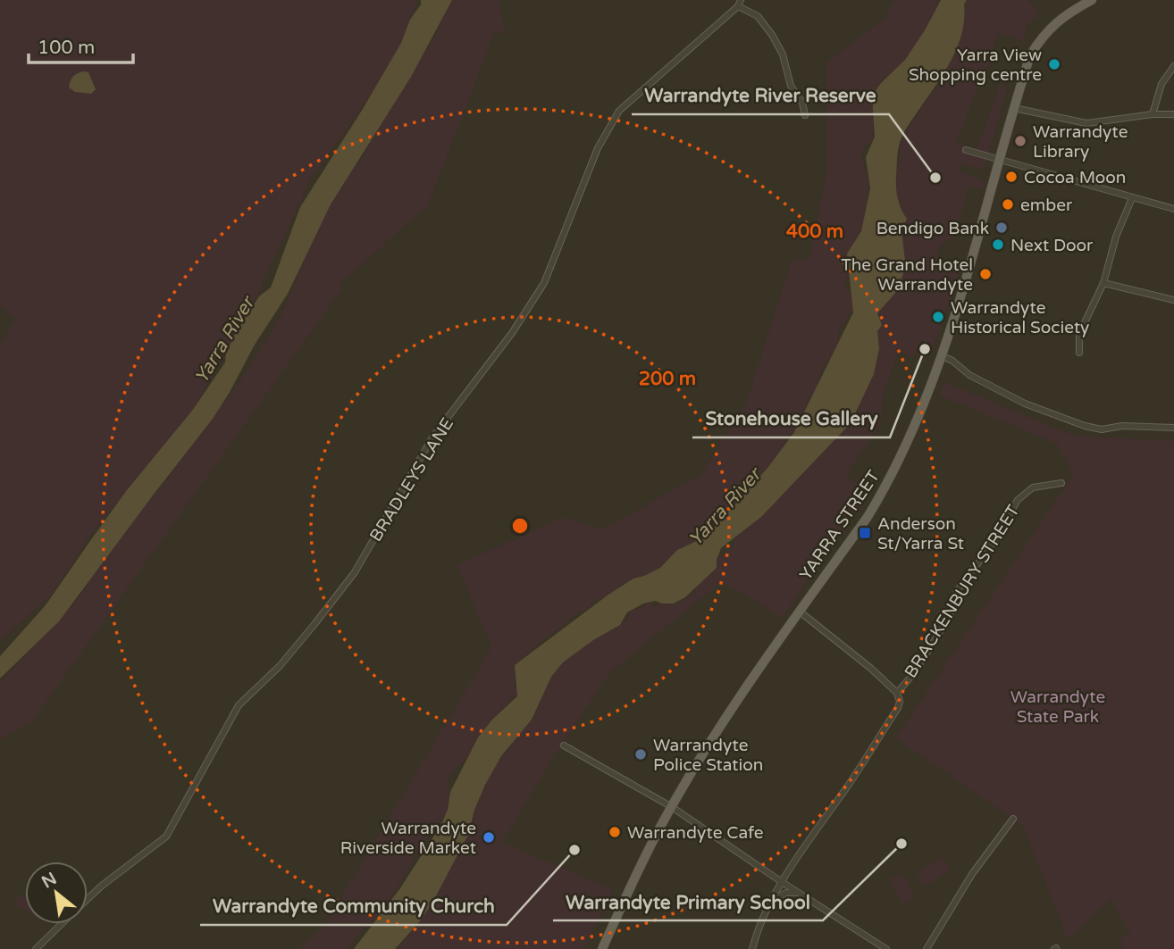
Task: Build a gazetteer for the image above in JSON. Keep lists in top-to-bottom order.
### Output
{
  "streets": {
    "main road": ["YARRA STREET"],
    "street": ["BRADLEYS LANE", "BRACKENBURY STREET"]
  },
  "water": ["Yarra River"],
  "parks": ["Warrandyte State Park"],
  "places": {
    "other": [
      "Yarra View Shopping centre",
      "Warrandyte Library",
      "Cocoa Moon",
      "Warrandyte River Reserve",
      "ember",
      "Bendigo Bank",
      "Next Door",
      "The Grand Hotel Warrandyte",
      "Warrandyte Historical Society",
      "Stonehouse Gallery",
      "Warrandyte Police Station",
      "Warrandyte Cafe",
      "Warrandyte Riverside Market",
      "Warrandyte Primary School",
      "Warrandyte Community Church"
    ],
    "transit": ["Anderson St/Yarra St"]
  },
  "scale_bar": "100 m",
  "north": "top left",
  "rings": ["400 m", "200 m"]
}
